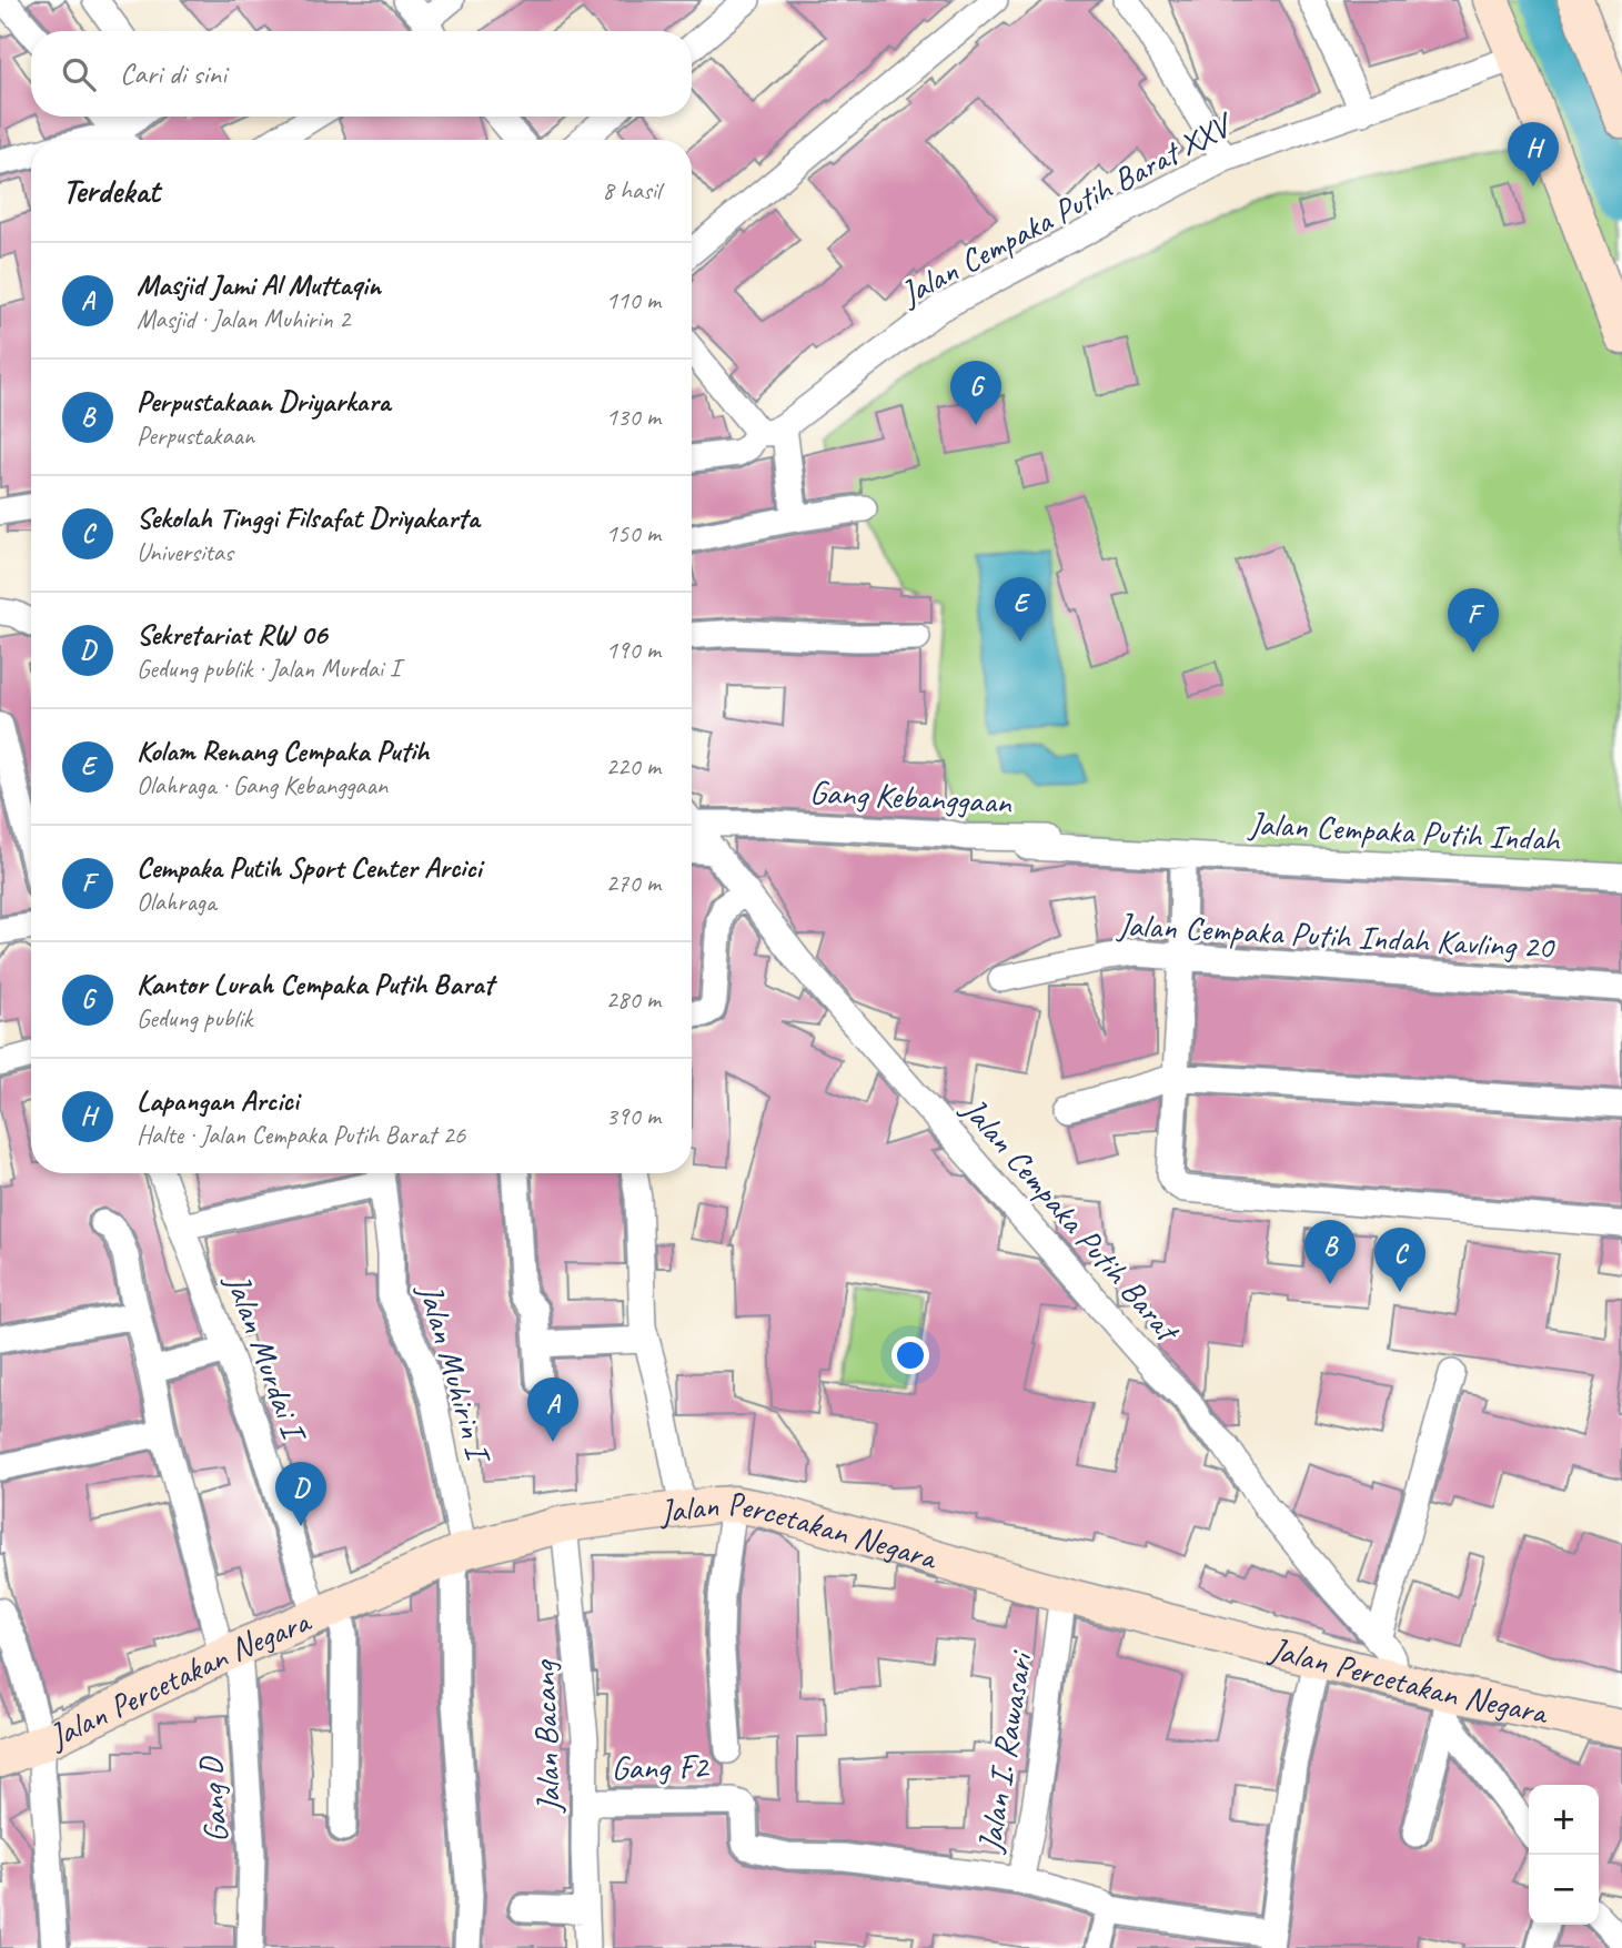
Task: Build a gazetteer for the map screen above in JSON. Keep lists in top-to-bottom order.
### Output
{
  "streets": {
    "main road": ["Jalan Percetakan Negara"],
    "street": [
      "Jalan Cempaka Putih Barat XXV",
      "Gang Kebanggaan",
      "Jalan Cempaka Putih Indah",
      "Jalan Cempaka Putih Indah Kavling 20",
      "Jalan Cempaka Putih Barat",
      "Jalan Murdai I",
      "Jalan Muhirin I",
      "Jalan Bacang",
      "Jalan I. Rawasari",
      "Gang F2",
      "Gang D"
    ]
  },
  "crossings": [
    ["Gang Kebanggaan", "Jalan Cempaka Putih Indah"],
    ["Jalan Cempaka Putih Barat", "Jalan Percetakan Negara"],
    ["Jalan Murdai I", "Jalan Percetakan Negara"],
    ["Jalan Muhirin I", "Jalan Percetakan Negara"],
    ["Jalan Percetakan Negara", "Jalan Bacang"],
    ["Jalan Percetakan Negara", "Jalan I. Rawasari"],
    ["Jalan Percetakan Negara", "Gang D"],
    ["Jalan Bacang", "Gang F2"],
    ["Jalan I. Rawasari", "Gang F2"]
  ],
  "page": {
    "search": "Cari di sini",
    "pins": [
      "H",
      "G",
      "E",
      "F",
      "B",
      "C",
      "A",
      "D"
    ],
    "heading": ["Terdekat", "8 hasil"],
    "list": [
      {
        "mark": "A",
        "name": "Masjid Jami Al Muttaqin",
        "note": "Masjid · Jalan Muhirin 2",
        "value": "110 m"
      },
      {
        "mark": "B",
        "name": "Perpustakaan Driyarkara",
        "note": "Perpustakaan",
        "value": "130 m"
      },
      {
        "mark": "C",
        "name": "Sekolah Tinggi Filsafat Driyakarta",
        "note": "Universitas",
        "value": "150 m"
      },
      {
        "mark": "D",
        "name": "Sekretariat RW 06",
        "note": "Gedung publik · Jalan Murdai I",
        "value": "190 m"
      },
      {
        "mark": "E",
        "name": "Kolam Renang Cempaka Putih",
        "note": "Olahraga · Gang Kebanggaan",
        "value": "220 m"
      },
      {
        "mark": "F",
        "name": "Cempaka Putih Sport Center Arcici",
        "note": "Olahraga",
        "value": "270 m"
      },
      {
        "mark": "G",
        "name": "Kantor Lurah Cempaka Putih Barat",
        "note": "Gedung publik",
        "value": "280 m"
      },
      {
        "mark": "H",
        "name": "Lapangan Arcici",
        "note": "Halte · Jalan Cempaka Putih Barat 26",
        "value": "390 m"
      }
    ],
    "map_buttons": ["+", "−"]
  }
}
